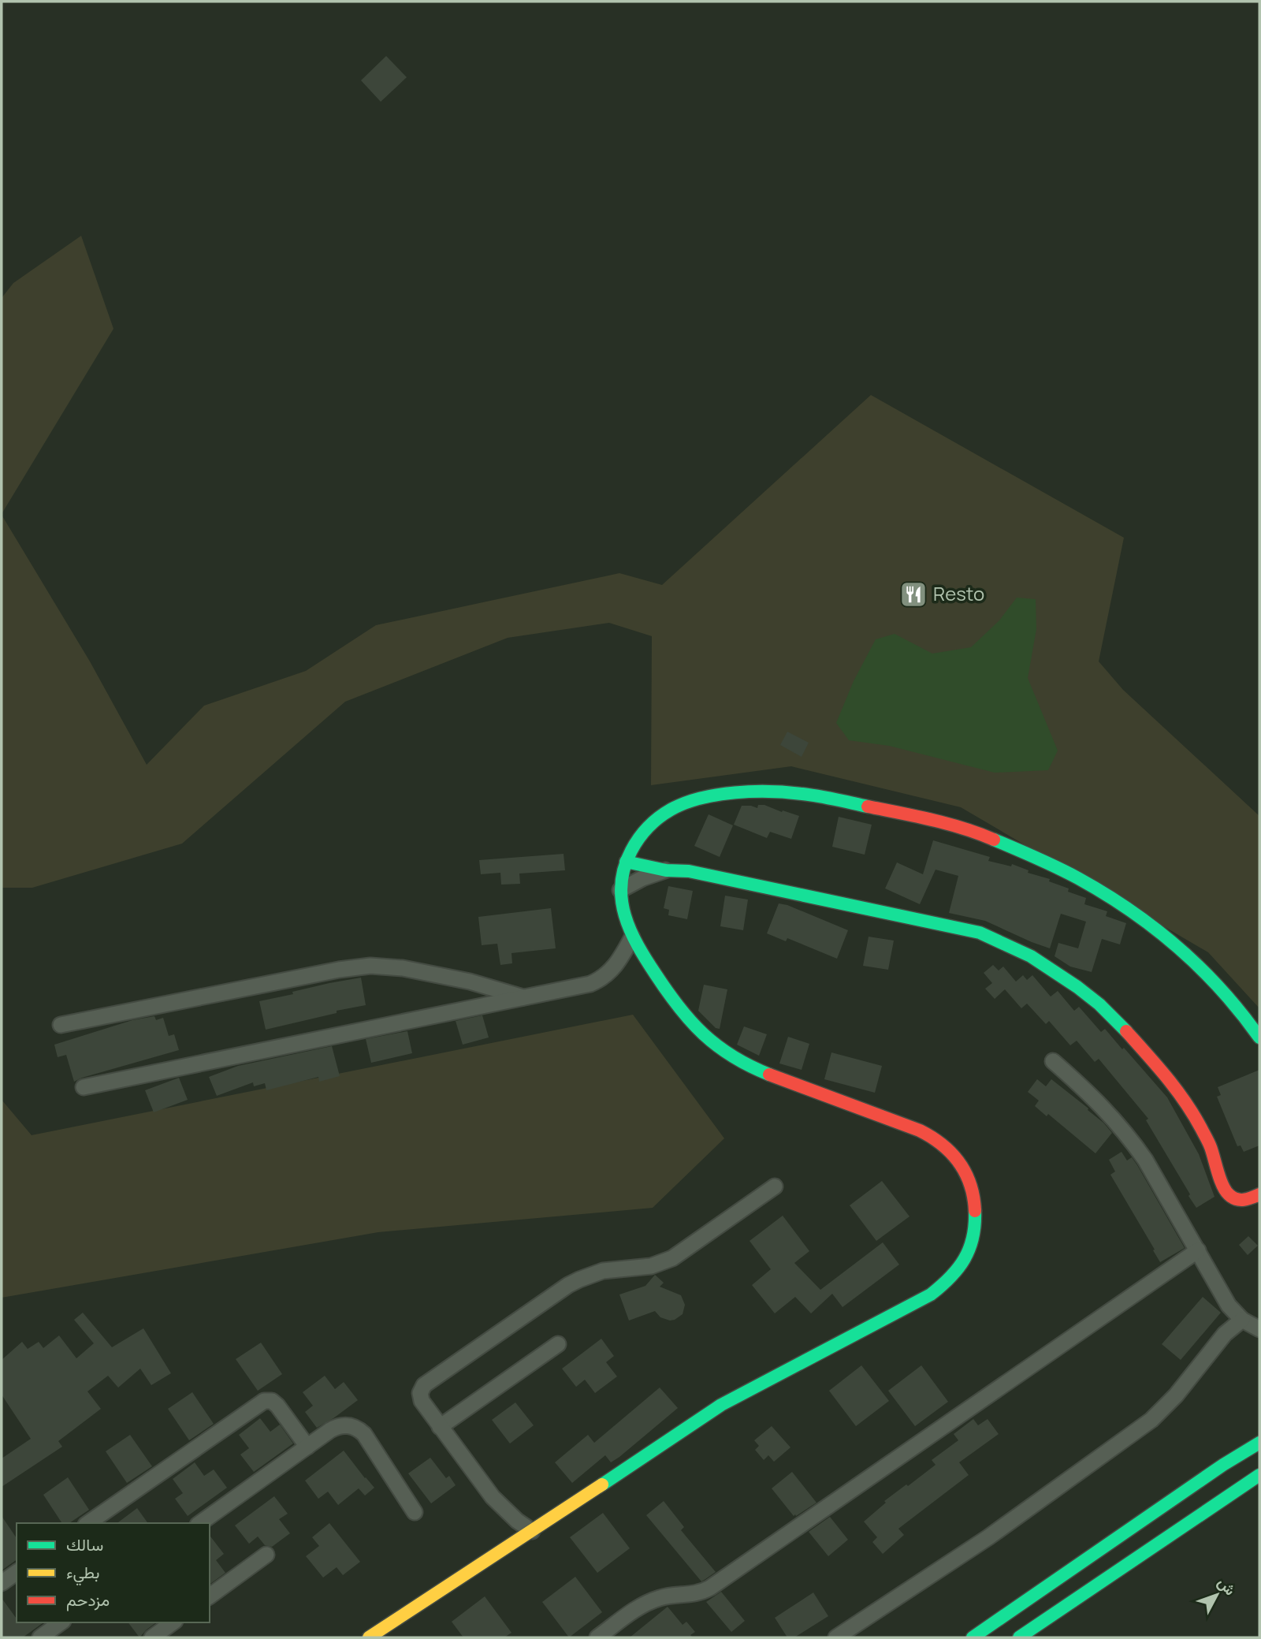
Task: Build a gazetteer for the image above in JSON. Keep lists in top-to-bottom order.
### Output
{
  "places": {
    "restaurant": ["Resto"]
  },
  "legend": ["سالك", "بطيء", "مزدحم"],
  "north": "top right"
}
